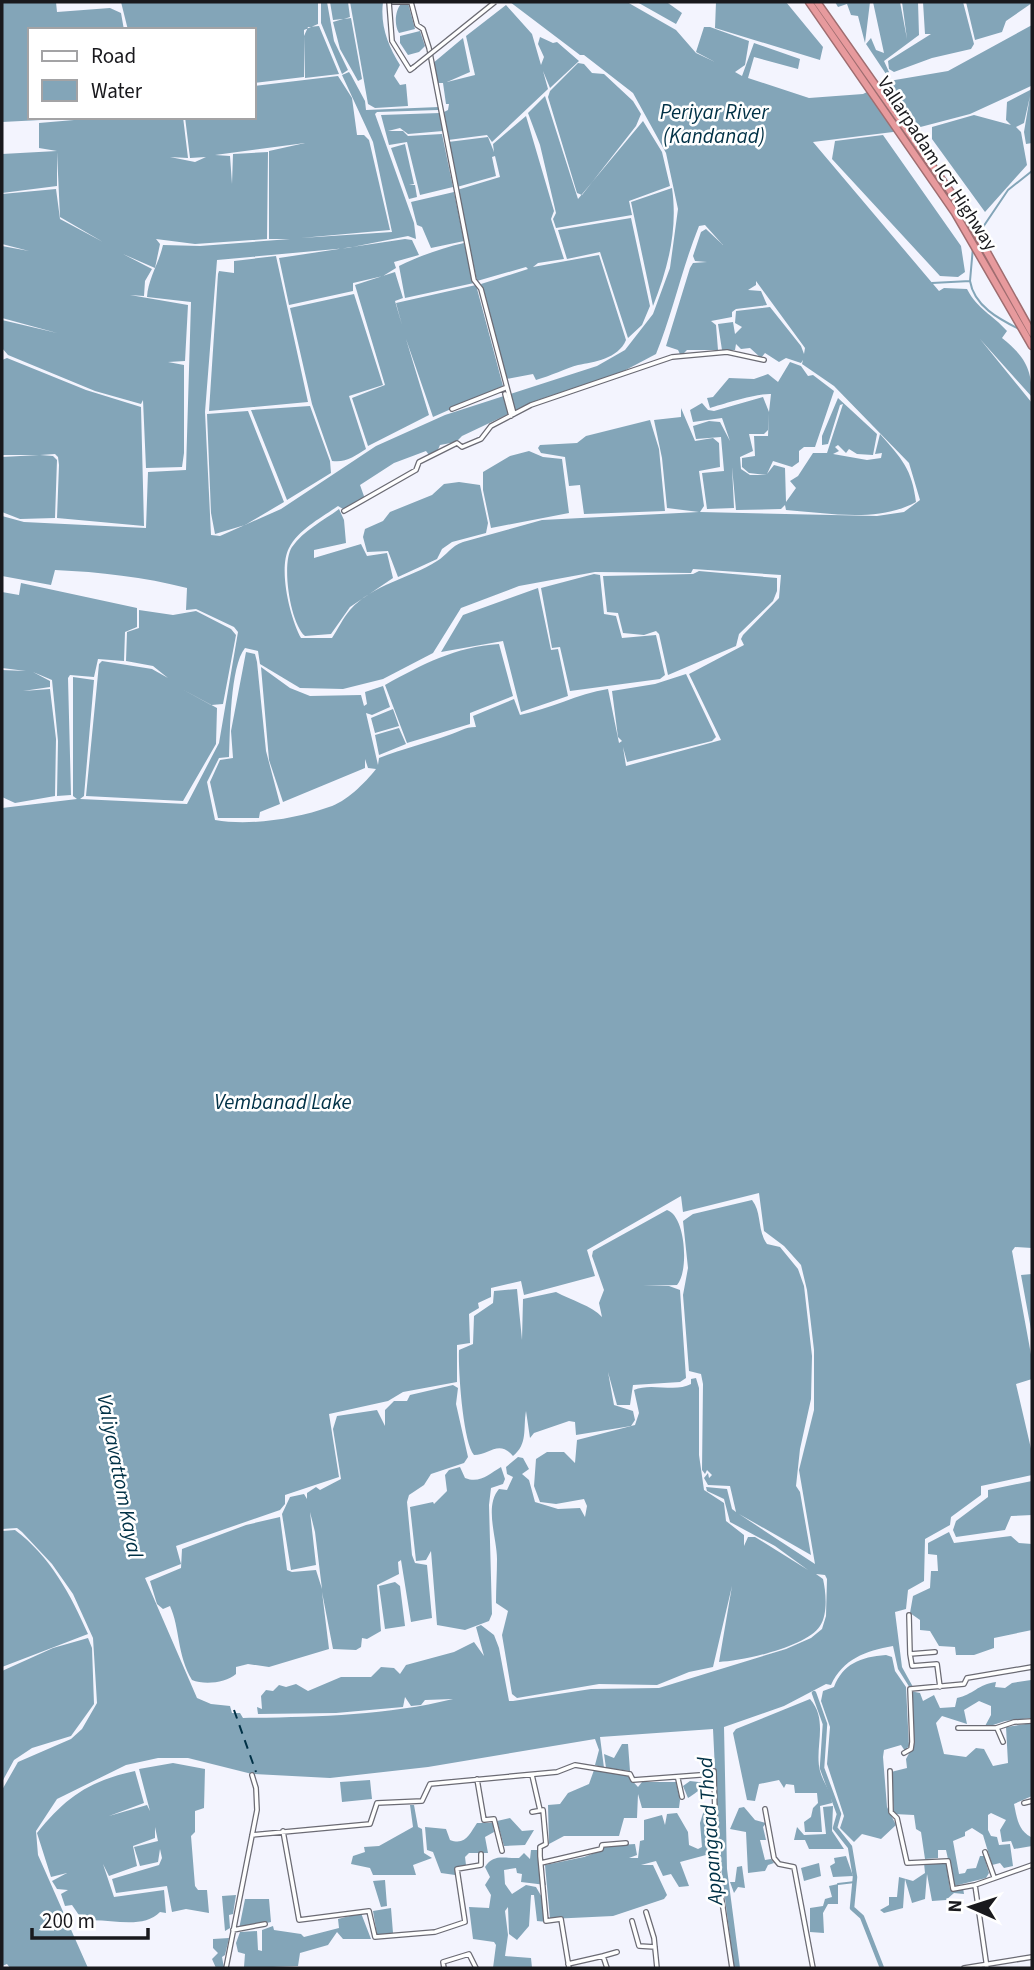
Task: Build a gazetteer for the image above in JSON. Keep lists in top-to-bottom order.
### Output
{
  "streets": {
    "highway": ["Vallarpadam ICT Highway"]
  },
  "water": [
    "Periyar River (Kandanad)",
    "Vembanad Lake",
    "Valiyavattom Kayal",
    "Appangaad Thod"
  ],
  "legend": ["Road", "Water"],
  "scale_bar": "200 m",
  "north": "left"
}
